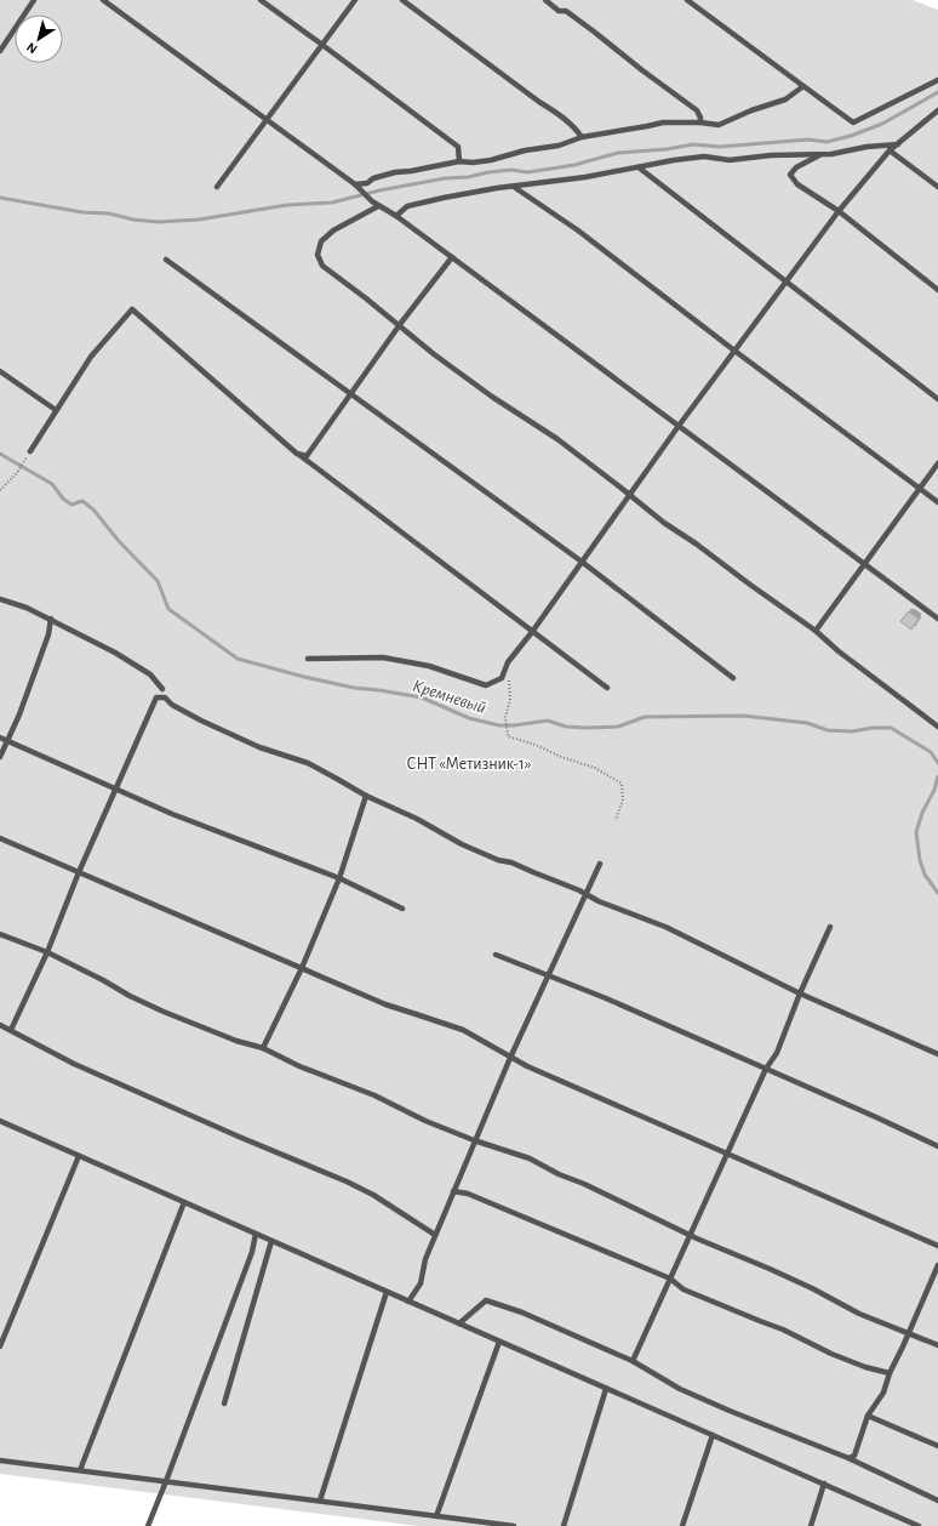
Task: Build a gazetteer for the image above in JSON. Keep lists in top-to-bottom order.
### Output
{
  "water": ["Кремневый"],
  "parks": ["СНТ «Метизник-1»"],
  "north": "bottom left"
}
